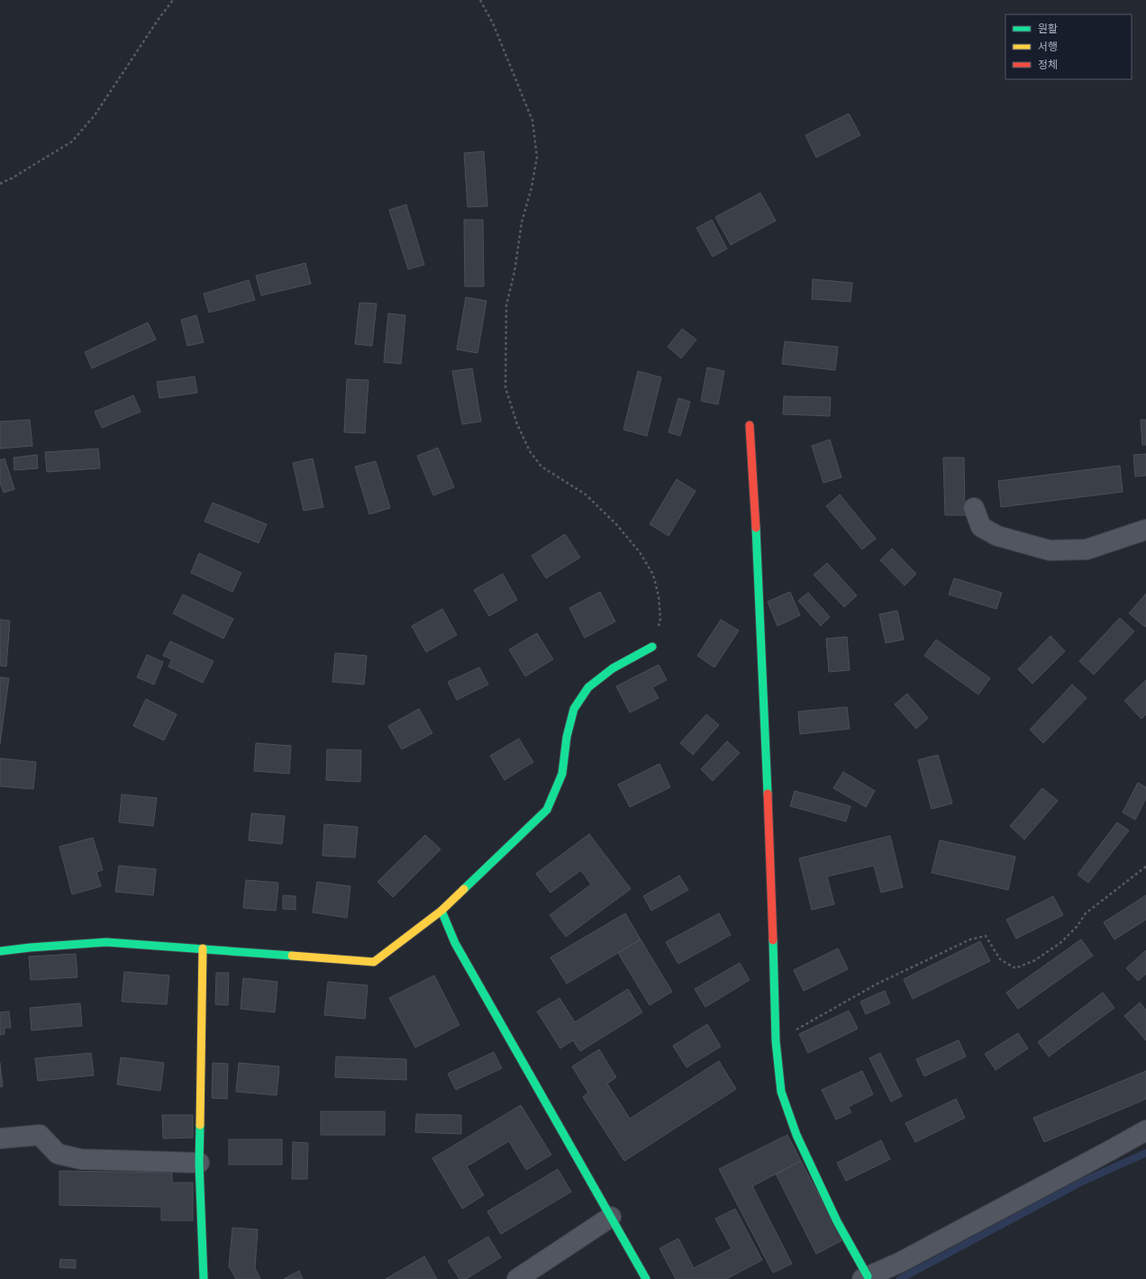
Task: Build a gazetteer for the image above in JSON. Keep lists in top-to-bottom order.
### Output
{
  "legend": ["원활", "서행", "정체"]
}
